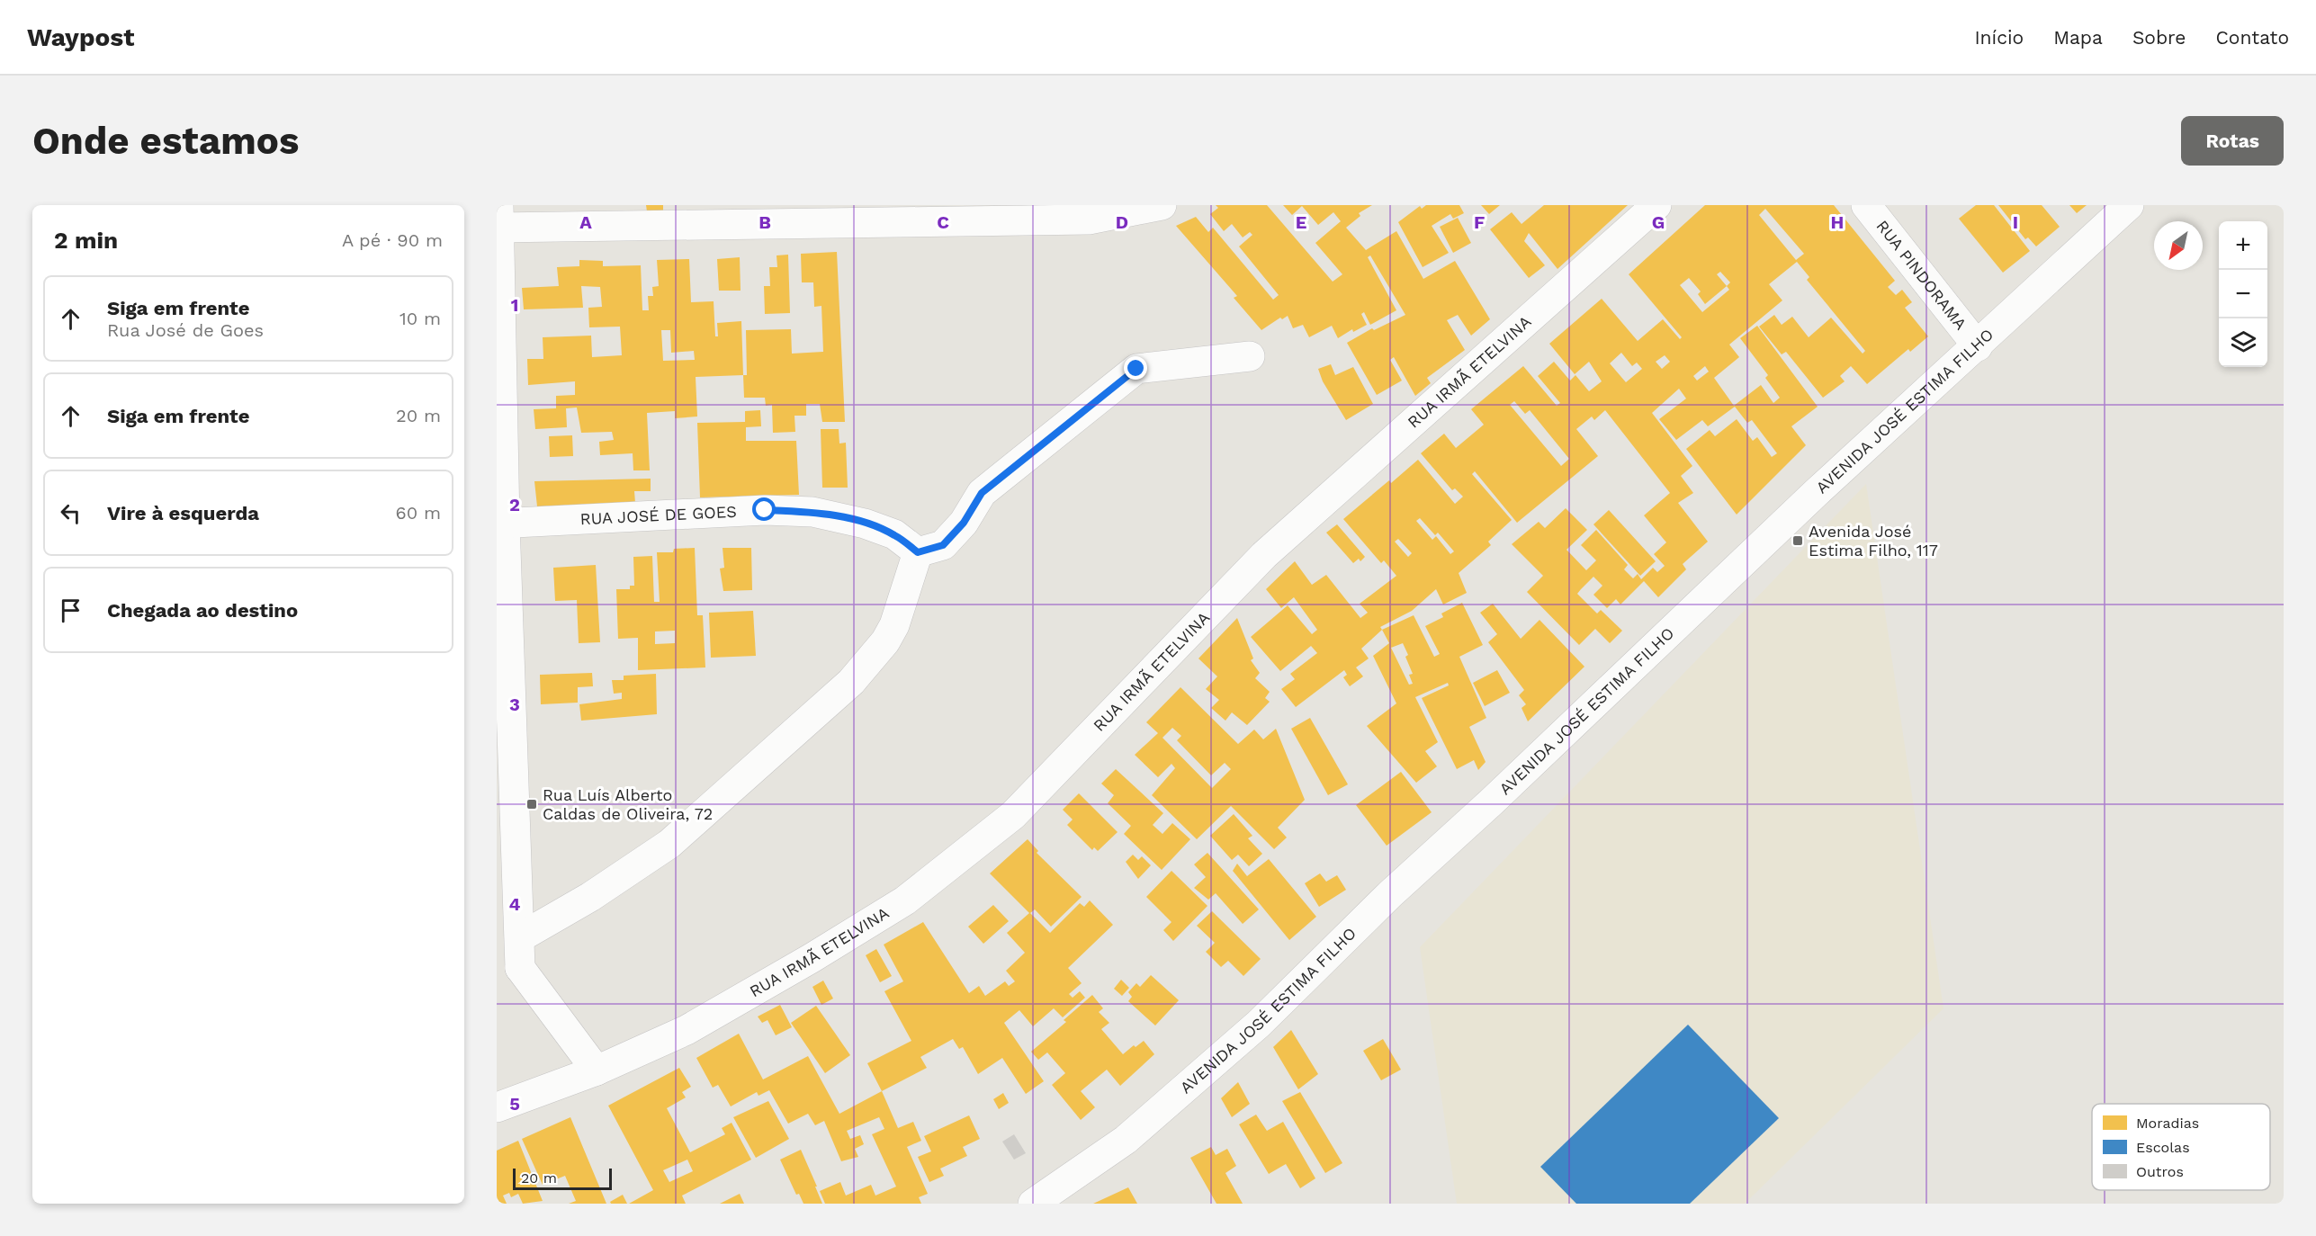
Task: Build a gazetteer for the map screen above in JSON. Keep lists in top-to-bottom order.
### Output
{
  "streets": {
    "street": [
      "RUA PINDORAMA",
      "RUA IRMÃ ETELVINA",
      "AVENIDA JOSÉ ESTIMA FILHO",
      "RUA JOSÉ DE GOES"
    ]
  },
  "crossings": [
    ["RUA PINDORAMA", "AVENIDA JOSÉ ESTIMA FILHO"]
  ],
  "places": {
    "transit": ["Avenida José Estima Filho, 117", "Rua Luís Alberto Caldas de Oliveira, 72"]
  },
  "legend": ["Moradias", "Escolas", "Outros"],
  "scale_bar": "20 m",
  "north": "bottom left",
  "page": {
    "header": "Waypost",
    "nav": [
      "Início",
      "Mapa",
      "Sobre",
      "Contato"
    ],
    "buttons": "Rotas",
    "title": "Onde estamos",
    "heading": ["2 min", "A pé · 90 m"],
    "map_buttons": ["+", "−"],
    "list": [
      ["Siga em frente", "Rua José de Goes", "10 m"],
      ["Siga em frente", "20 m"],
      ["Vire à esquerda", "60 m"],
      "Chegada ao destino"
    ],
    "scale": "20 m"
  },
  "grid": {
    "columns": [
      "A",
      "B",
      "C",
      "D",
      "E",
      "F",
      "G",
      "H",
      "I"
    ],
    "rows": [
      "1",
      "2",
      "3",
      "4",
      "5"
    ]
  }
}
